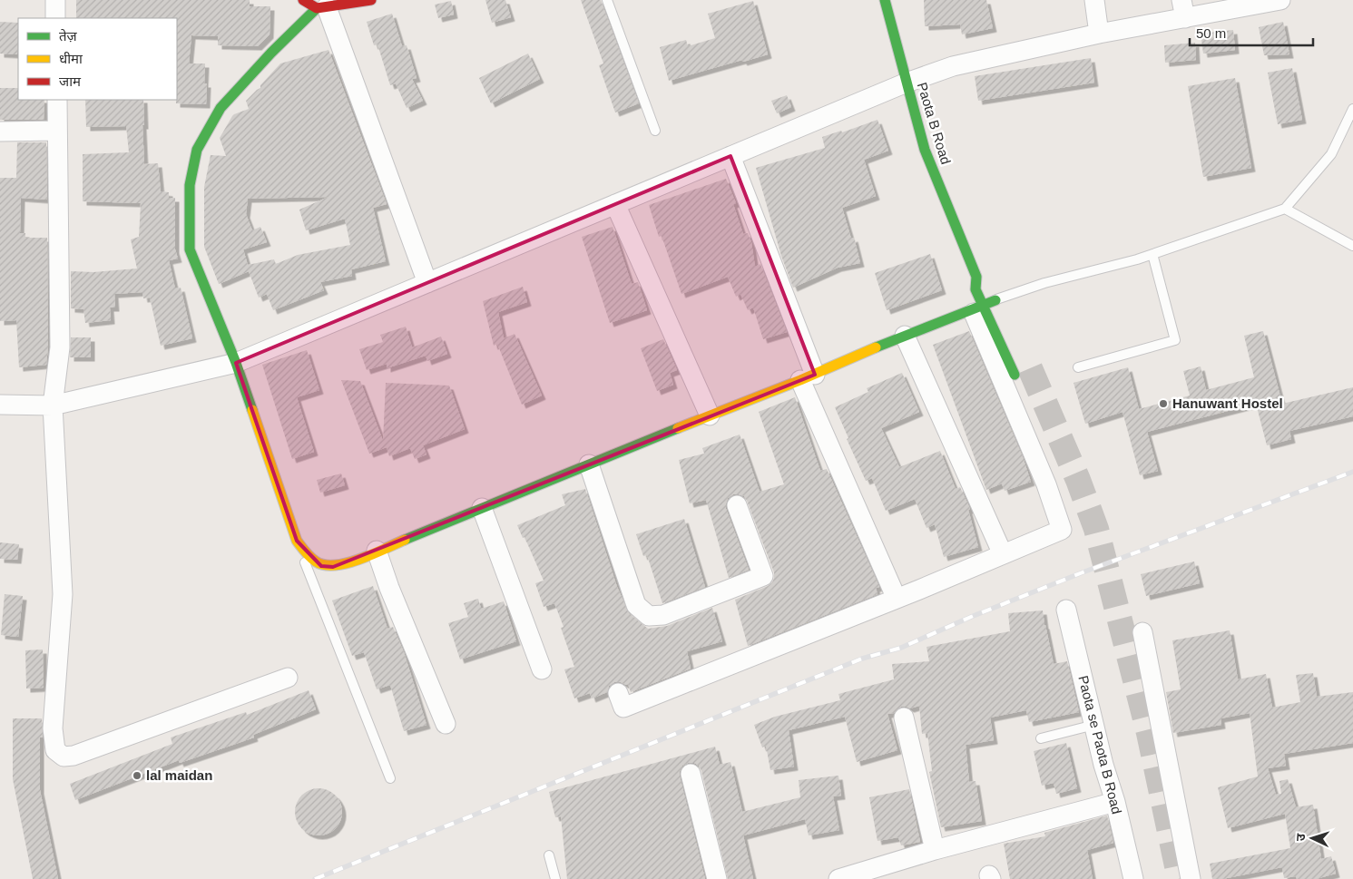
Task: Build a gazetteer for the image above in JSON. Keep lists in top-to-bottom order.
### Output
{
  "streets": {
    "street": ["Paota B Road", "Paota se Paota B Road"]
  },
  "places": ["Hanuwant Hostel", "lal maidan"],
  "legend": ["तेज़", "धीमा", "जाम"],
  "scale_bar": "50 m",
  "north": "left"
}
